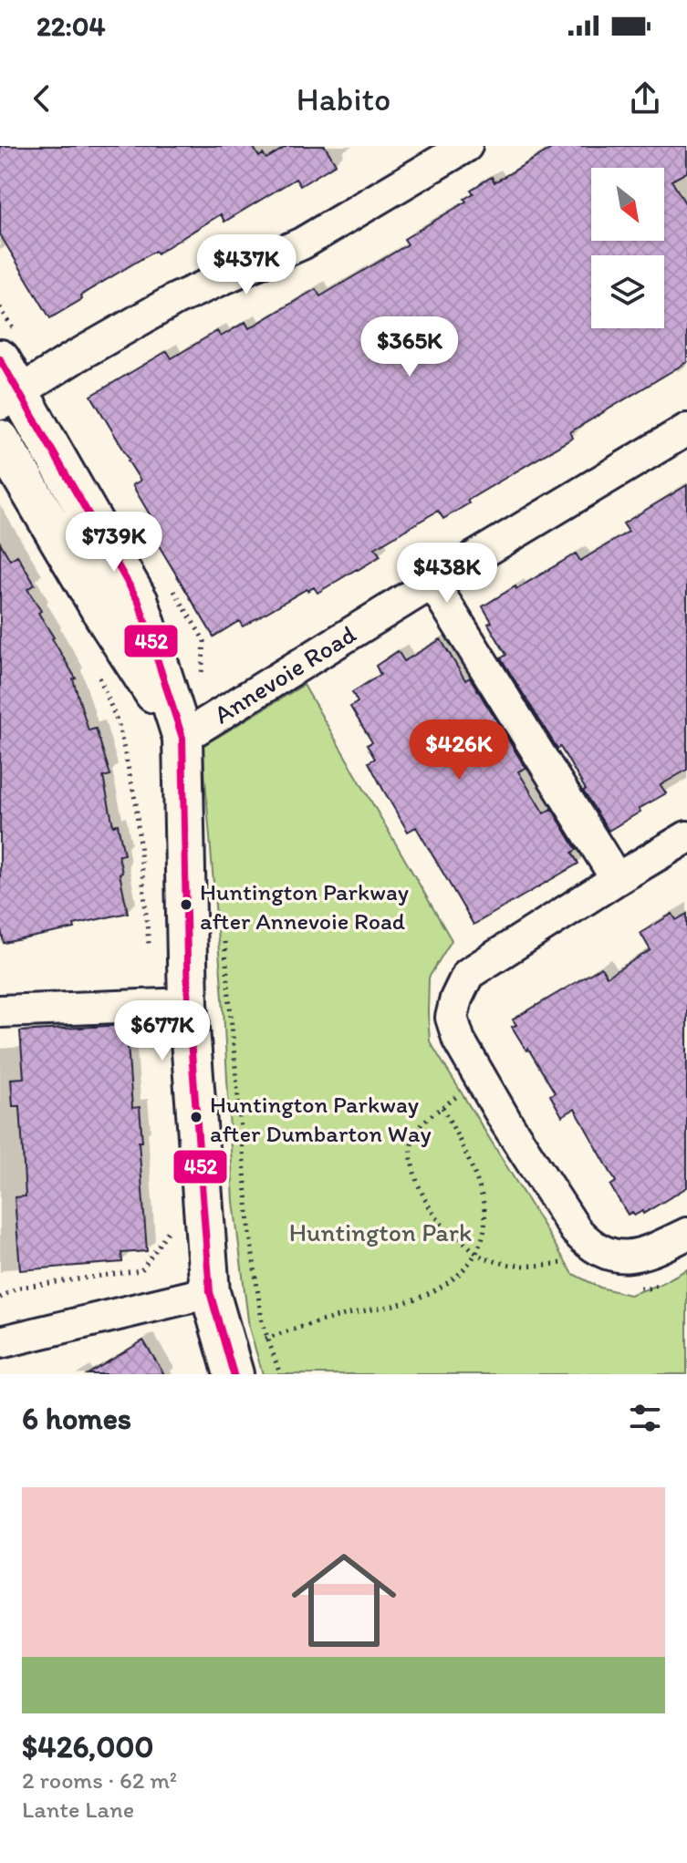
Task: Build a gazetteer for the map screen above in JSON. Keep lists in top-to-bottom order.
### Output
{
  "streets": {
    "street": ["Annevoie Road"]
  },
  "parks": ["Huntington Park"],
  "places": ["Huntington Parkway after Annevoie Road", "Huntington Parkway after Dumbarton Way"],
  "lines": ["transit line 452"],
  "north": "bottom right",
  "page": {
    "status": "22:04",
    "header": "Habito",
    "price": [
      "$437K",
      "$365K",
      "$739K",
      "$438K",
      "$426K",
      "$677K"
    ],
    "heading": "6 homes",
    "list": [
      {
        "name": "$426,000",
        "note": "2 rooms · 62 m² · Lante Lane"
      }
    ]
  }
}
